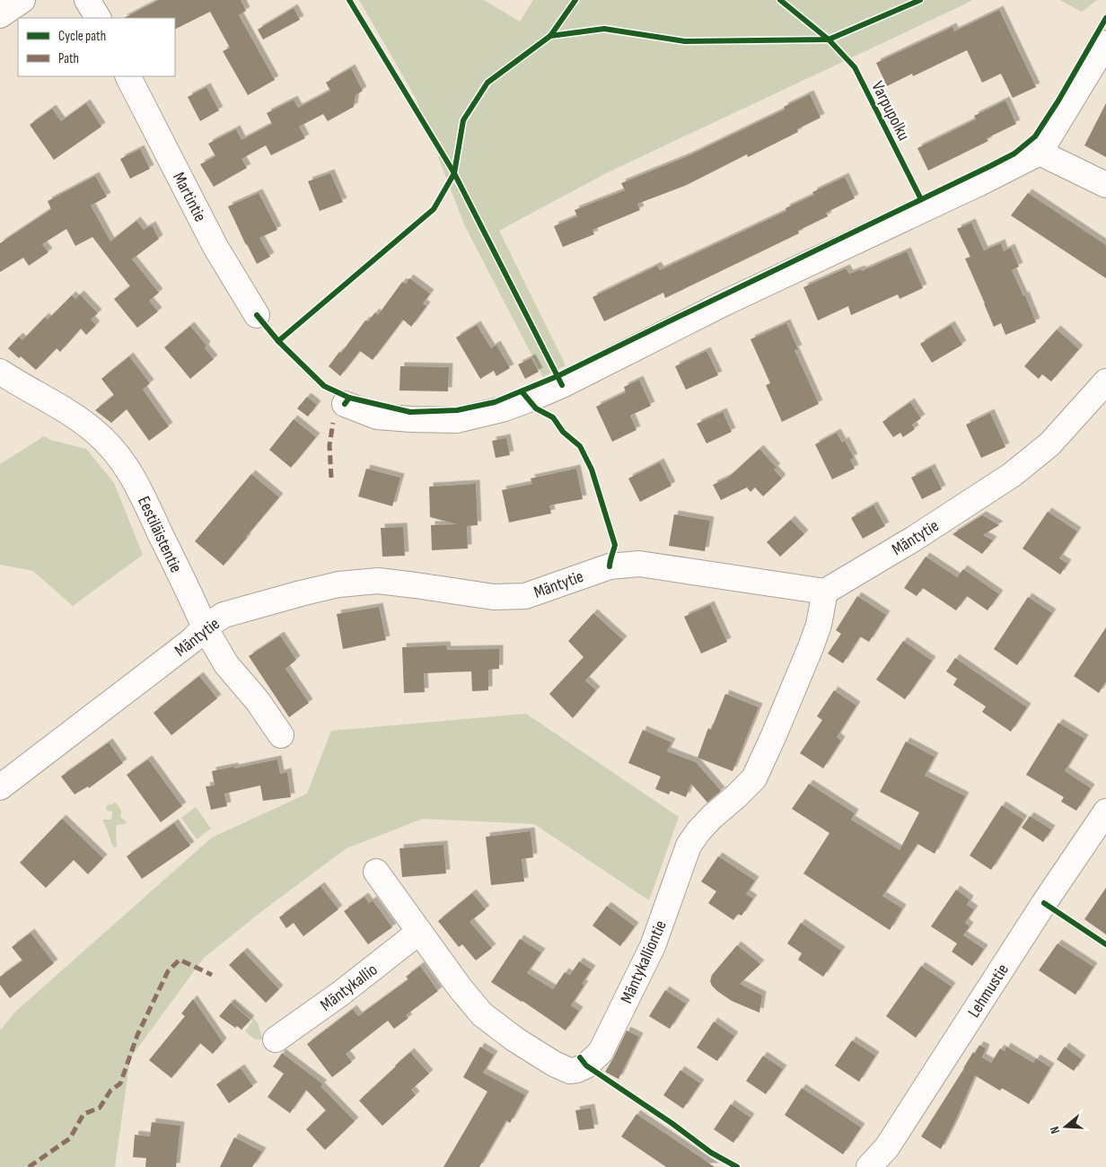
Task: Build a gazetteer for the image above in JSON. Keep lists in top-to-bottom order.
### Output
{
  "streets": {
    "street": [
      "Martintie",
      "Eestiläistentie",
      "Mäntytie",
      "Mäntykalliontie",
      "Mäntykallio",
      "Lehmustie"
    ],
    "cycle path": ["Varpupolku"]
  },
  "crossings": [
    ["Eestiläistentie", "Mäntytie"],
    ["Mäntytie", "Mäntykalliontie"],
    ["Mäntykalliontie", "Mäntykallio"]
  ],
  "legend": ["Cycle path", "Path"],
  "north": "left"
}
